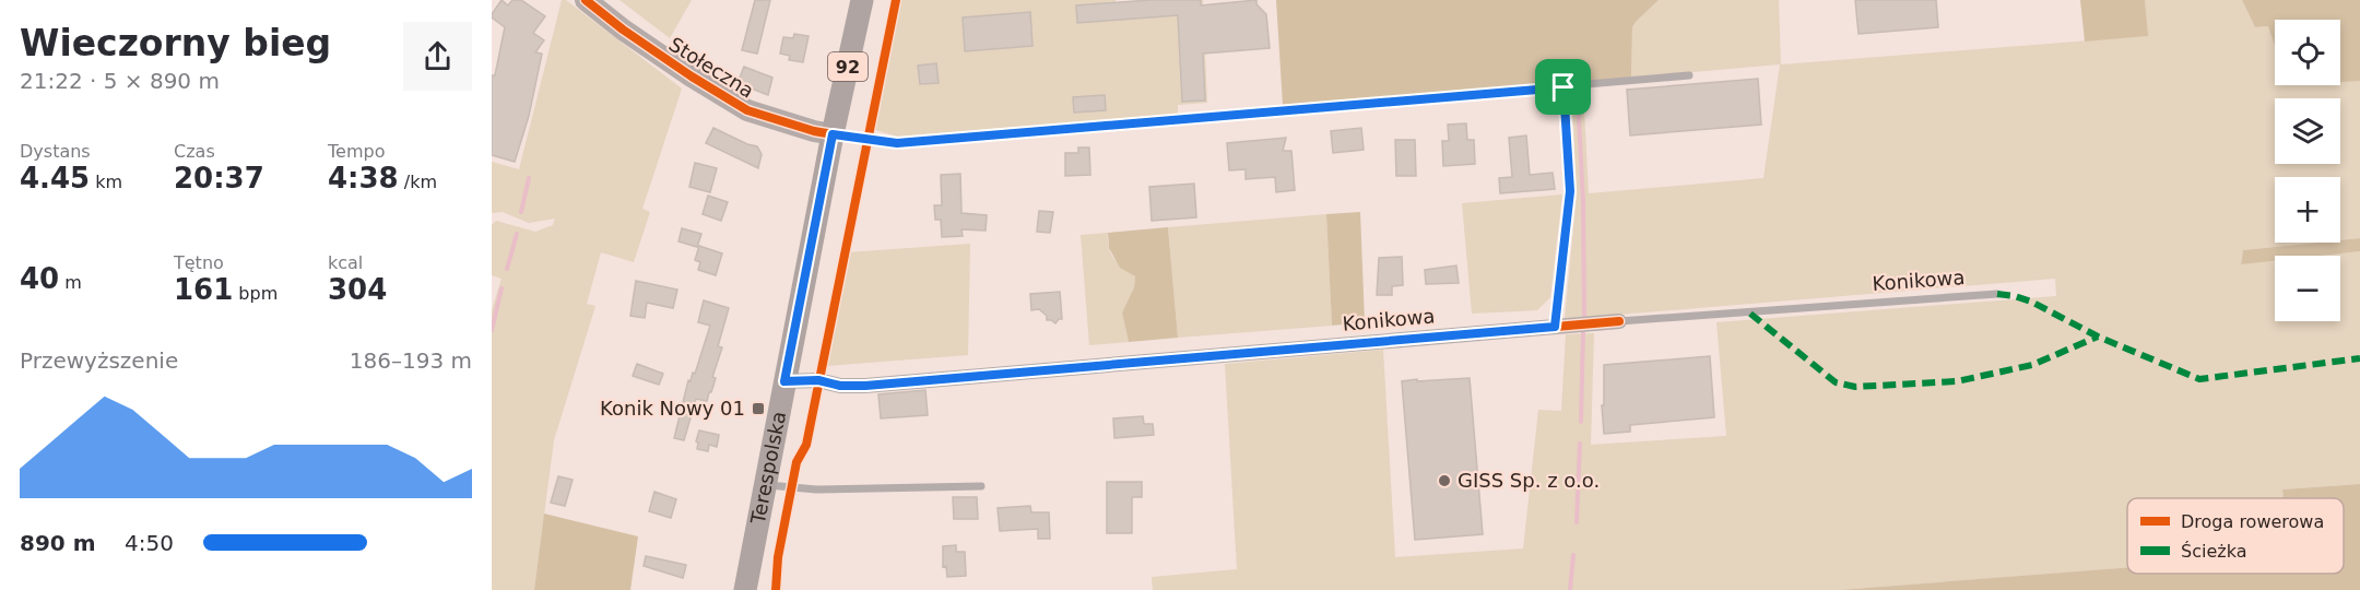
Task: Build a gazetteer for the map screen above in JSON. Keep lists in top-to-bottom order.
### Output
{
  "streets": {
    "main road": ["92", "Terespolska"],
    "street": ["Stołeczna", "Konikowa"]
  },
  "crossings": [
    ["Stołeczna", "Terespolska"],
    ["Konikowa", "Terespolska"]
  ],
  "places": {
    "transit": ["Konik Nowy 01"],
    "other": ["GISS Sp. z o.o."]
  },
  "legend": ["Droga rowerowa", "Ścieżka"],
  "page": {
    "heading": ["Wieczorny bieg", "21:22 · 5 × 890 m"],
    "map_buttons": ["+", "−"],
    "stats": [
      ["Dystans", "4.45 km"],
      ["Czas", "20:37"],
      ["Tempo", "4:38 /km"],
      ["40 m"],
      ["Tętno", "161 bpm"],
      ["kcal", "304"]
    ],
    "chart": ["Przewyższenie", "186–193 m"],
    "list": [
      {
        "name": "890 m",
        "note": "4:50"
      }
    ]
  }
}
